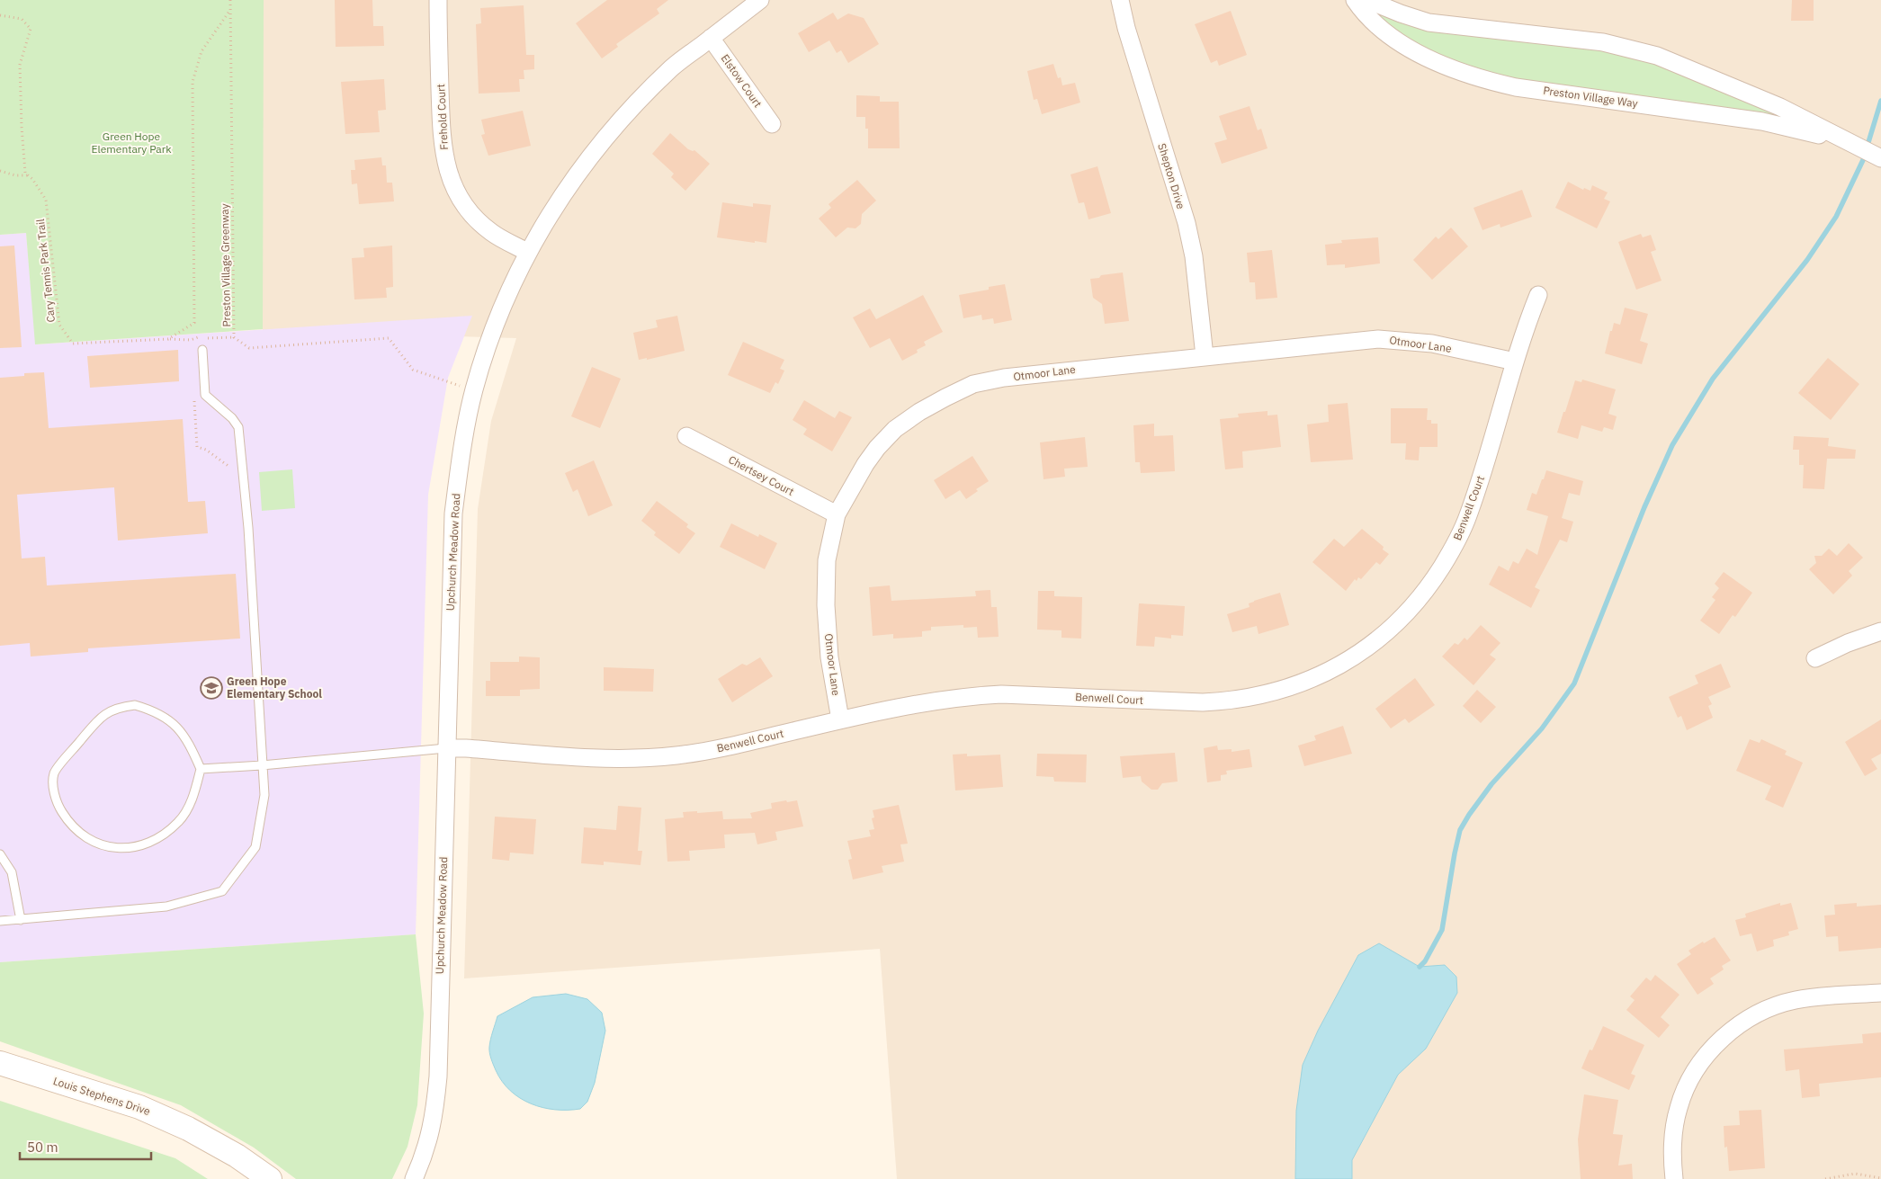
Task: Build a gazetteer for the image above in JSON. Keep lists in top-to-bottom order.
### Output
{
  "streets": {
    "street": [
      "Elstow Court",
      "Preston Village Way",
      "Frehold Court",
      "Shepton Drive",
      "Otmoor Lane",
      "Chertsey Court",
      "Benwell Court",
      "Upchurch Meadow Road",
      "Louis Stephens Drive"
    ],
    "path": ["Preston Village Greenway", "Cary Tennis Park Trail"]
  },
  "crossings": [
    ["Elstow Court", "Upchurch Meadow Road"],
    ["Frehold Court", "Upchurch Meadow Road"],
    ["Shepton Drive", "Otmoor Lane"],
    ["Preston Village Greenway", "Cary Tennis Park Trail"],
    ["Otmoor Lane", "Chertsey Court"],
    ["Otmoor Lane", "Benwell Court"],
    ["Benwell Court", "Upchurch Meadow Road"]
  ],
  "parks": ["Green Hope Elementary Park"],
  "places": {
    "school or university": ["Green Hope Elementary School"]
  },
  "scale_bar": "50 m"
}
